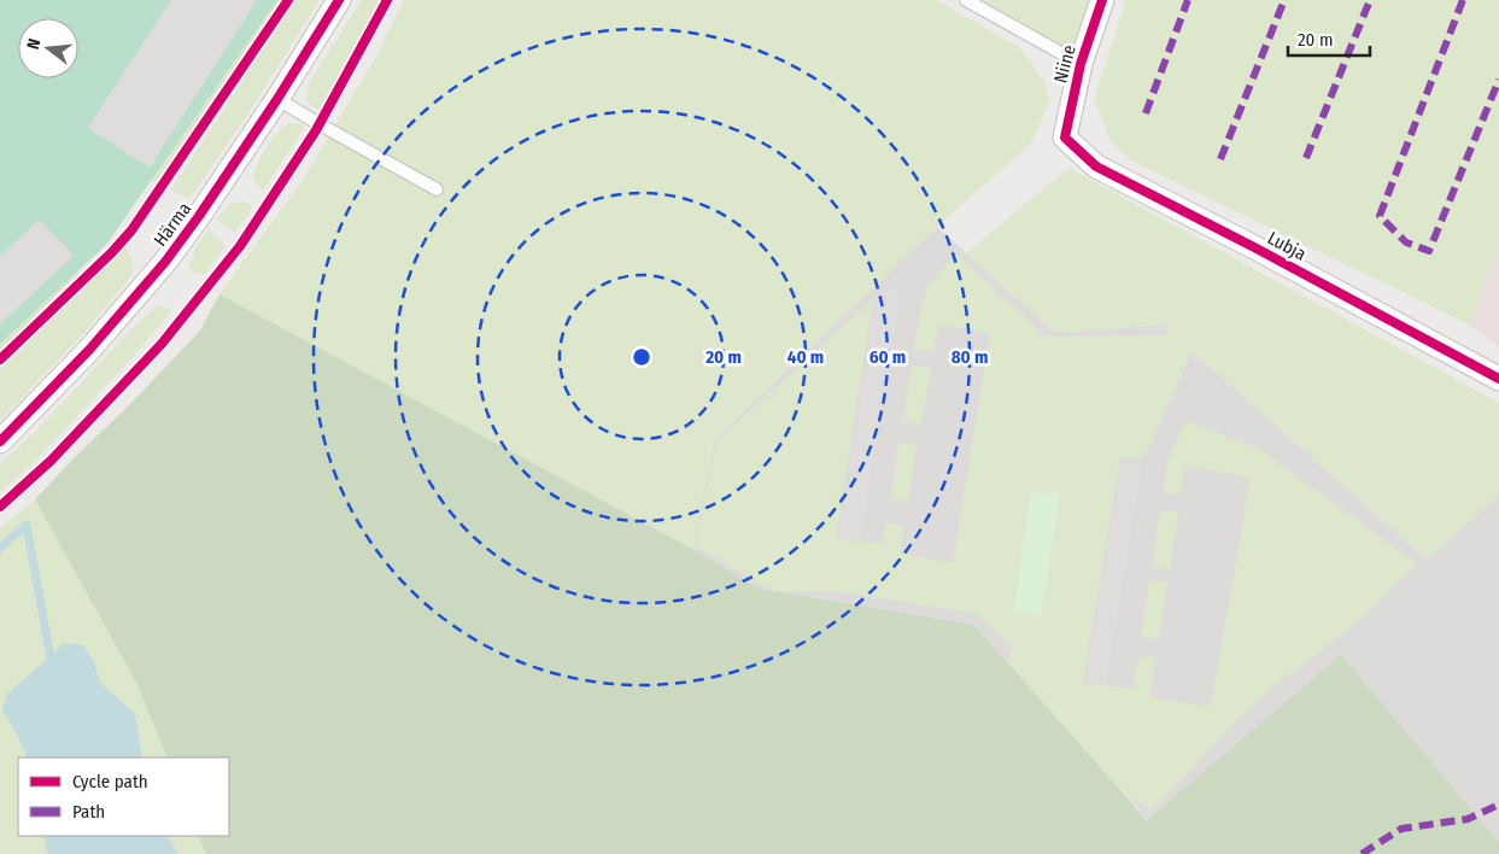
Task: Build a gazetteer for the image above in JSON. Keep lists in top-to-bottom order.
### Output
{
  "streets": {
    "street": ["Niine", "Härma", "Lubja"]
  },
  "crossings": [
    ["Niine", "Lubja"]
  ],
  "legend": ["Cycle path", "Path"],
  "scale_bar": "20 m",
  "north": "left",
  "rings": [
    "20 m",
    "40 m",
    "60 m",
    "80 m"
  ]
}
